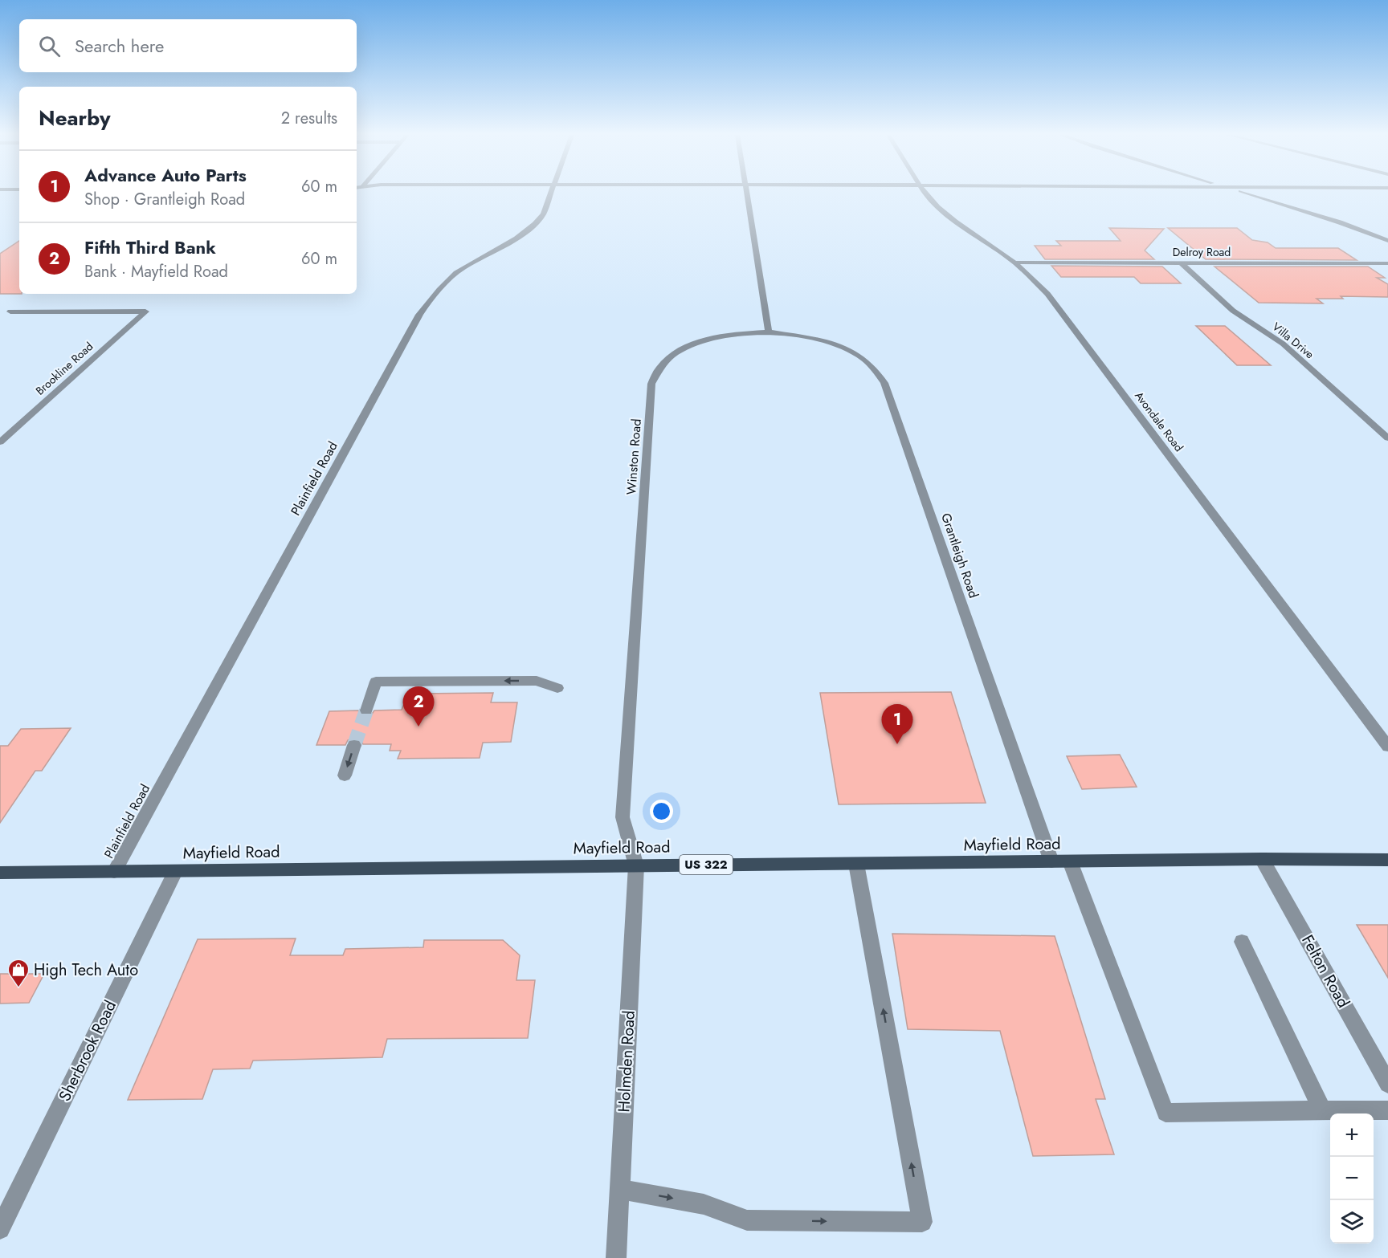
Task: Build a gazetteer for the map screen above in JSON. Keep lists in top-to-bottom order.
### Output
{
  "streets": {
    "main road": ["Mayfield Road", "US 322"],
    "street": [
      "Delroy Road",
      "Villa Drive",
      "Brookline Road",
      "Avondale Road",
      "Winston Road",
      "Plainfield Road",
      "Grantleigh Road",
      "Felton Road",
      "Sherbrook Road",
      "Holmden Road"
    ]
  },
  "crossings": [
    ["Delroy Road", "Villa Drive"],
    ["Delroy Road", "Avondale Road"],
    ["Winston Road", "Grantleigh Road"],
    ["Winston Road", "Mayfield Road"],
    ["Winston Road", "Holmden Road"],
    ["Plainfield Road", "Mayfield Road"],
    ["Grantleigh Road", "Mayfield Road"],
    ["Mayfield Road", "Felton Road"],
    ["Mayfield Road", "Sherbrook Road"],
    ["Mayfield Road", "Holmden Road"]
  ],
  "places": {
    "shop": ["High Tech Auto"]
  },
  "page": {
    "search": "Search here",
    "heading": ["Nearby", "2 results"],
    "list": [
      {
        "mark": "1",
        "name": "Advance Auto Parts",
        "note": "Shop · Grantleigh Road",
        "value": "60 m"
      },
      {
        "mark": "2",
        "name": "Fifth Third Bank",
        "note": "Bank · Mayfield Road",
        "value": "60 m"
      }
    ],
    "pins": ["2", "1"],
    "map_buttons": ["+", "−"]
  }
}
